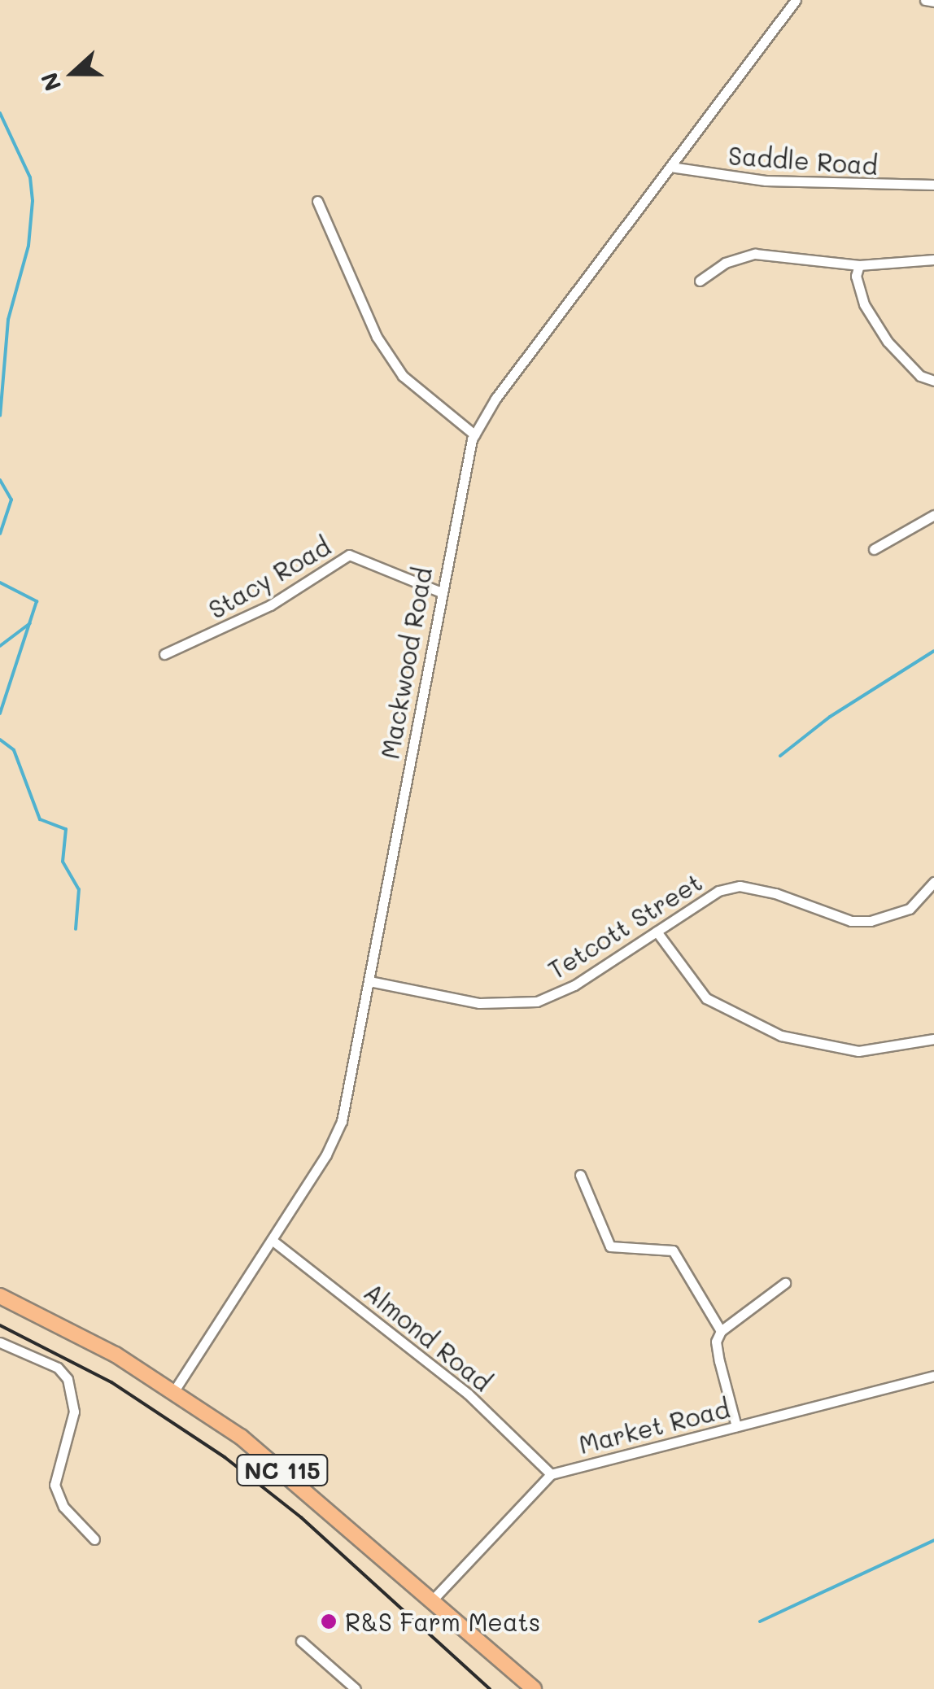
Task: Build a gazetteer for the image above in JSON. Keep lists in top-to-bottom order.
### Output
{
  "streets": {
    "main road": ["NC 115"],
    "street": [
      "Saddle Road",
      "Stacy Road",
      "Mackwood Road",
      "Tetcott Street",
      "Almond Road",
      "Market Road"
    ]
  },
  "crossings": [
    ["Saddle Road", "Mackwood Road"],
    ["Stacy Road", "Mackwood Road"],
    ["Mackwood Road", "Tetcott Street"],
    ["Mackwood Road", "Almond Road"],
    ["Mackwood Road", "NC 115"],
    ["Almond Road", "Market Road"],
    ["Market Road", "NC 115"]
  ],
  "places": ["R&S Farm Meats"],
  "north": "left"
}
